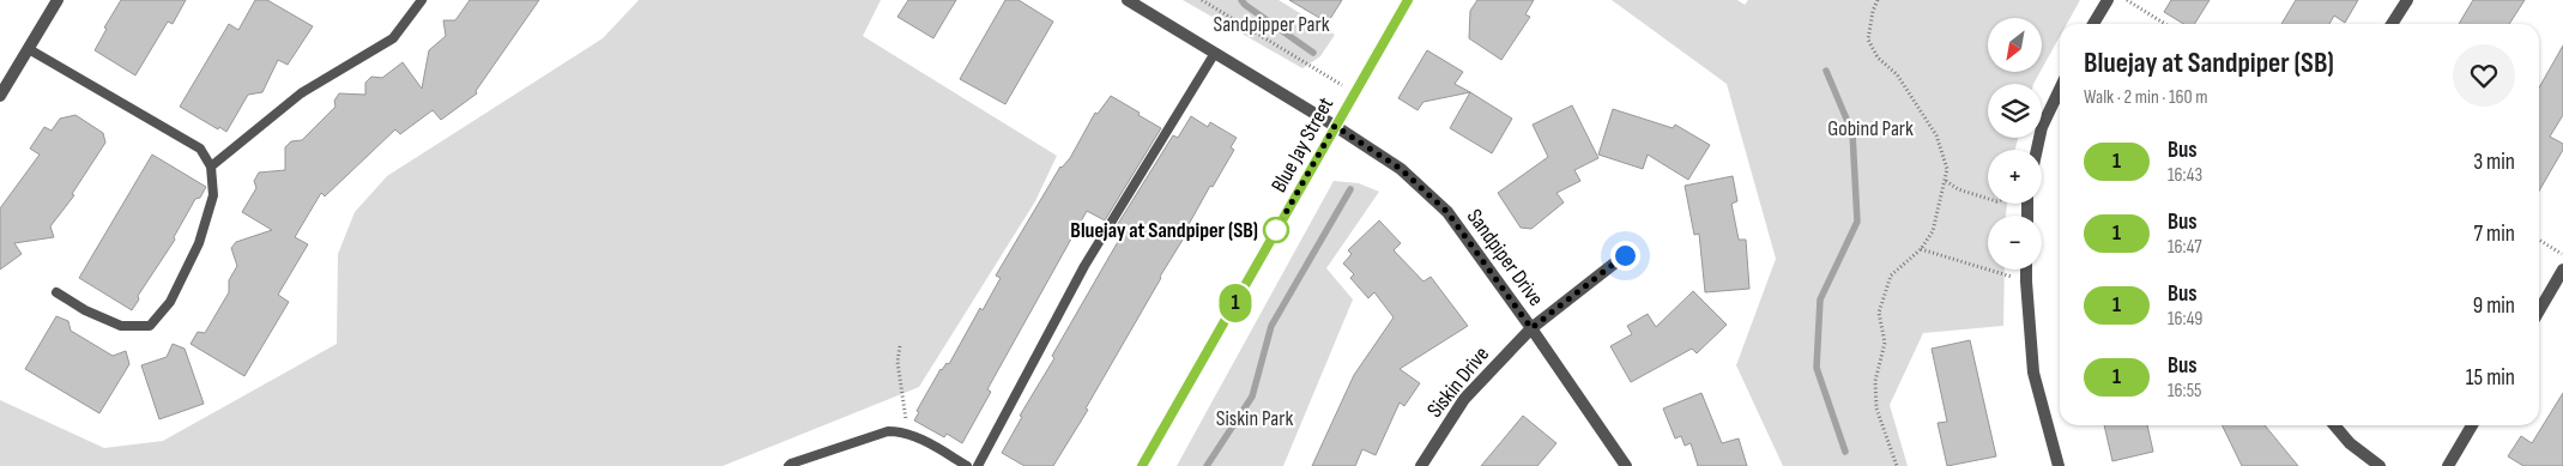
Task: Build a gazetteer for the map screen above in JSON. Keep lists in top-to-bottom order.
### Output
{
  "streets": {
    "street": ["Blue Jay Street", "Sandpiper Drive", "Siskin Drive"]
  },
  "crossings": [
    ["Blue Jay Street", "Sandpiper Drive"],
    ["Sandpiper Drive", "Siskin Drive"]
  ],
  "parks": ["Sandpipper Park", "Gobind Park", "Siskin Park"],
  "places": ["Bluejay at Sandpiper (SB)"],
  "lines": ["bus line 1"],
  "north": "bottom left",
  "page": {
    "on_map": "1",
    "map_buttons": ["+", "−"],
    "heading": ["Bluejay at Sandpiper (SB)", "Walk · 2 min · 160 m"],
    "list": [
      {
        "mark": "1",
        "name": "Bus",
        "note": "16:43",
        "value": "3 min"
      },
      {
        "mark": "1",
        "name": "Bus",
        "note": "16:47",
        "value": "7 min"
      },
      {
        "mark": "1",
        "name": "Bus",
        "note": "16:49",
        "value": "9 min"
      },
      {
        "mark": "1",
        "name": "Bus",
        "note": "16:55",
        "value": "15 min"
      }
    ]
  }
}
